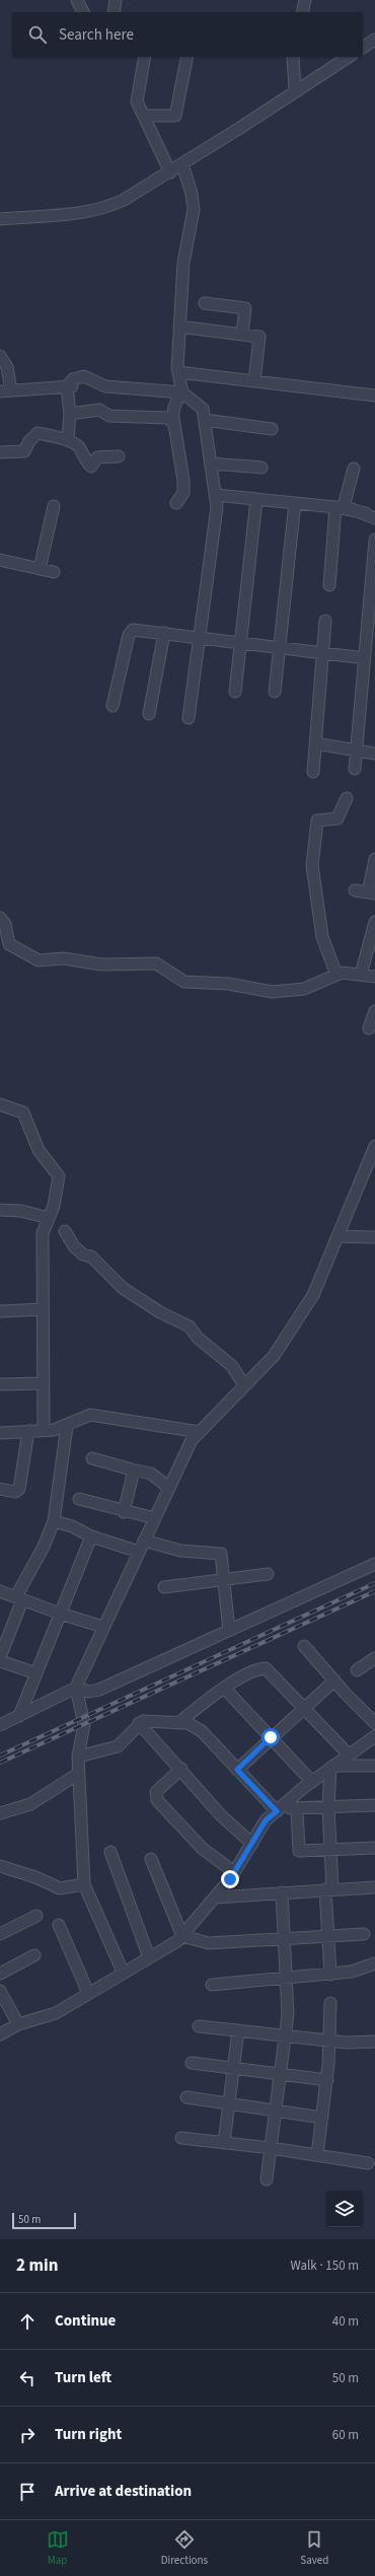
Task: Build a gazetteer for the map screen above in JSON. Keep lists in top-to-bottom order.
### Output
{
  "scale_bar": "50 m",
  "page": {
    "search": "Search here",
    "scale": "50 m",
    "heading": ["2 min", "Walk · 150 m"],
    "list": [
      ["Continue", "40 m"],
      ["Turn left", "50 m"],
      ["Turn right", "60 m"],
      "Arrive at destination"
    ],
    "nav": ["Map", "Directions", "Saved"]
  }
}
